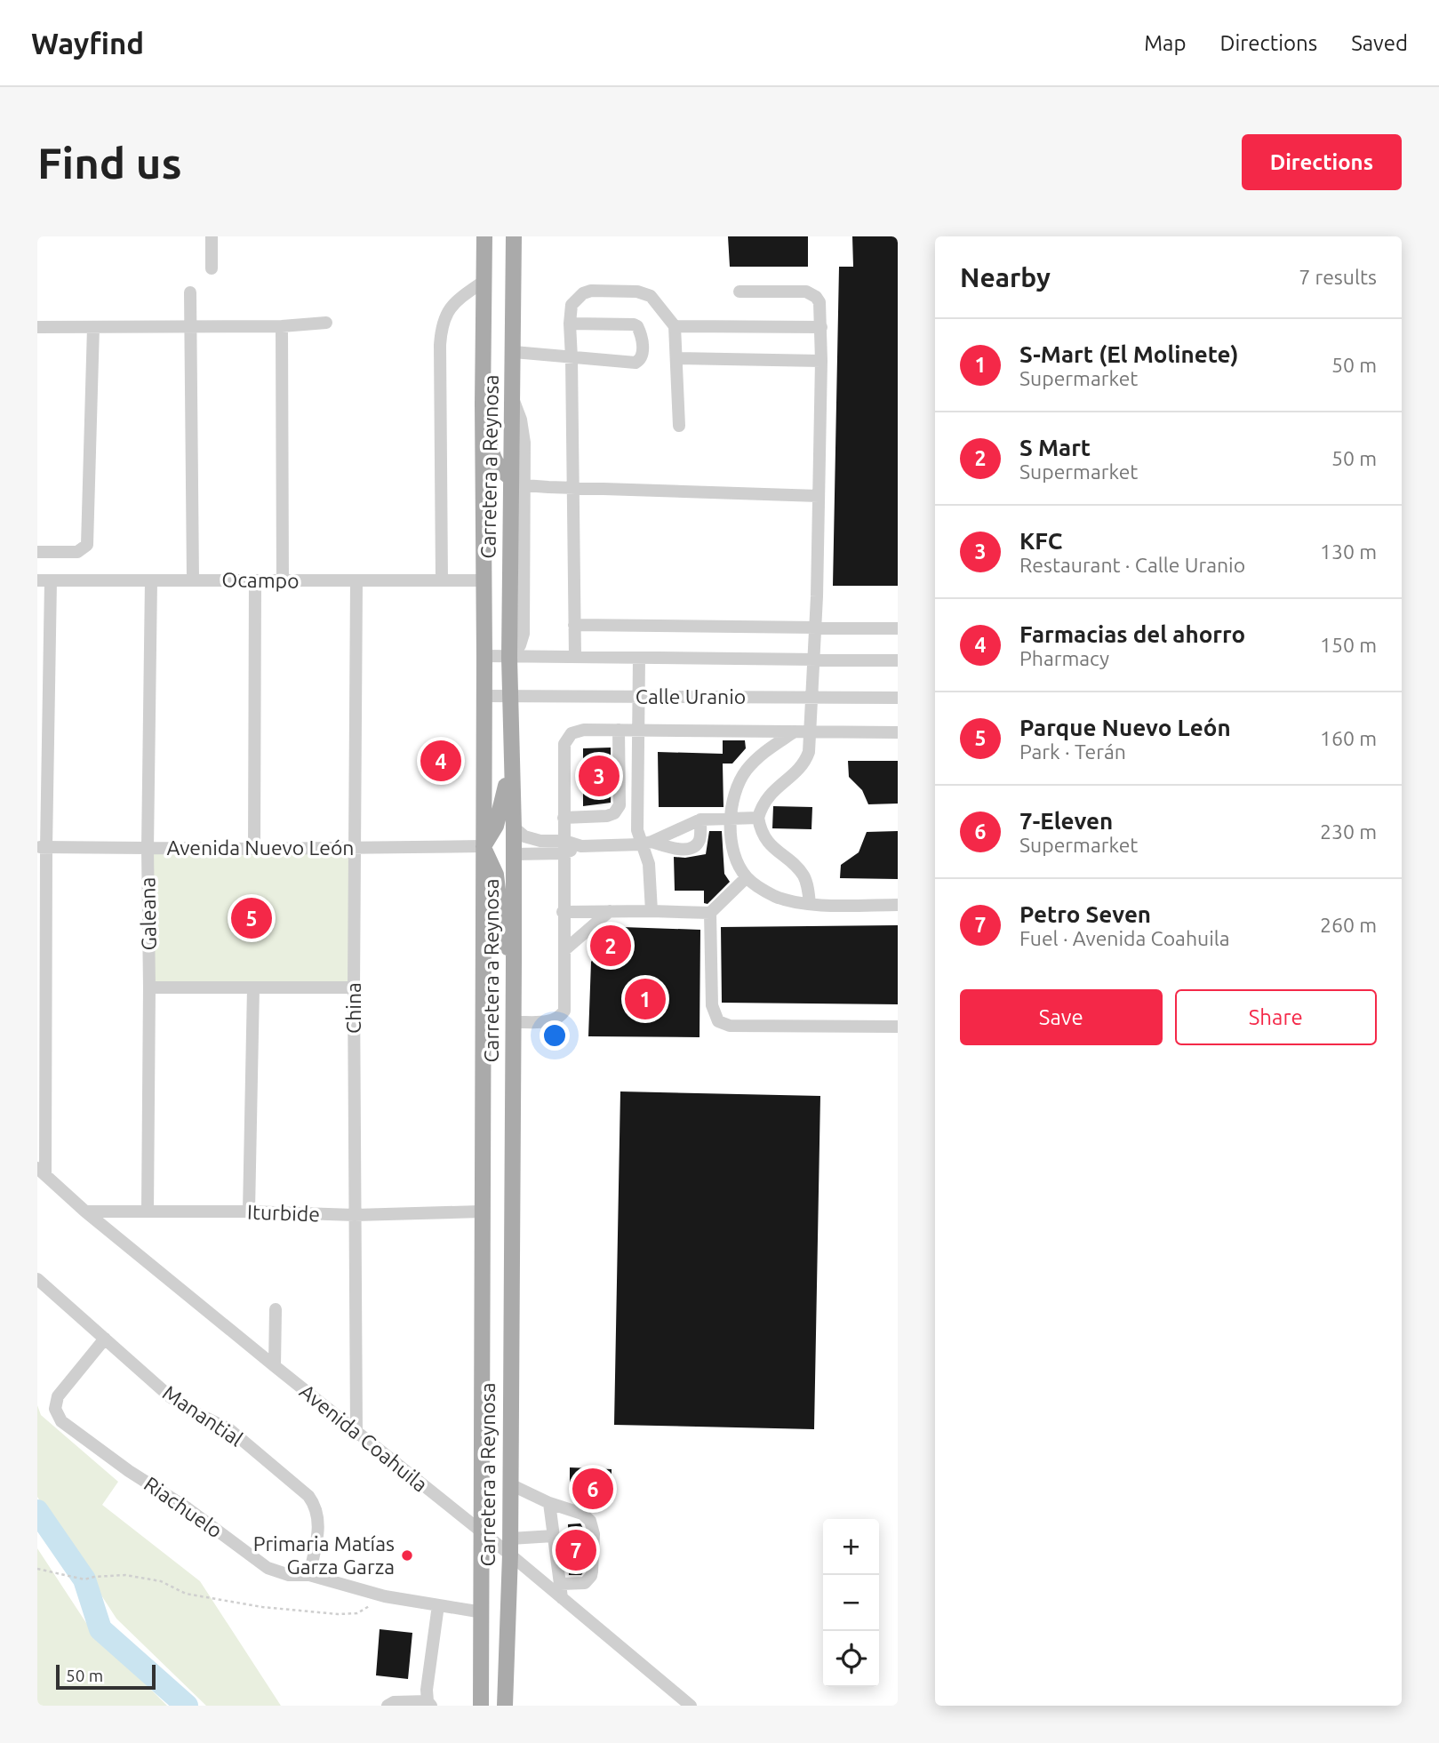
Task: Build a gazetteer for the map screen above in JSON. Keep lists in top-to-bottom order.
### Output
{
  "streets": {
    "main road": ["Carretera a Reynosa"],
    "street": [
      "Ocampo",
      "Calle Uranio",
      "Avenida Nuevo León",
      "Galeana",
      "China",
      "Iturbide",
      "Manantial",
      "Avenida Coahuila",
      "Riachuelo"
    ]
  },
  "crossings": [
    ["Carretera a Reynosa", "Ocampo"],
    ["Carretera a Reynosa", "Calle Uranio"],
    ["Carretera a Reynosa", "Avenida Nuevo León"],
    ["Carretera a Reynosa", "Iturbide"],
    ["Carretera a Reynosa", "Avenida Coahuila"],
    ["Carretera a Reynosa", "Riachuelo"],
    ["Ocampo", "Galeana"],
    ["Ocampo", "China"],
    ["Avenida Nuevo León", "Galeana"],
    ["Avenida Nuevo León", "China"],
    ["Galeana", "Iturbide"],
    ["China", "Iturbide"],
    ["China", "Avenida Coahuila"],
    ["Iturbide", "Avenida Coahuila"],
    ["Manantial", "Riachuelo"]
  ],
  "places": ["Primaria Matías Garza Garza"],
  "scale_bar": "50 m",
  "page": {
    "header": "Wayfind",
    "nav": ["Map", "Directions", "Saved"],
    "buttons": [
      "Directions",
      ["Save", "Share"]
    ],
    "title": "Find us",
    "heading": ["Nearby", "7 results"],
    "list": [
      {
        "mark": "1",
        "name": "S-Mart (El Molinete)",
        "note": "Supermarket",
        "value": "50 m"
      },
      {
        "mark": "2",
        "name": "S Mart",
        "note": "Supermarket",
        "value": "50 m"
      },
      {
        "mark": "3",
        "name": "KFC",
        "note": "Restaurant · Calle Uranio",
        "value": "130 m"
      },
      {
        "mark": "4",
        "name": "Farmacias del ahorro",
        "note": "Pharmacy",
        "value": "150 m"
      },
      {
        "mark": "5",
        "name": "Parque Nuevo León",
        "note": "Park · Terán",
        "value": "160 m"
      },
      {
        "mark": "6",
        "name": "7-Eleven",
        "note": "Supermarket",
        "value": "230 m"
      },
      {
        "mark": "7",
        "name": "Petro Seven",
        "note": "Fuel · Avenida Coahuila",
        "value": "260 m"
      }
    ],
    "pins": [
      "4",
      "3",
      "5",
      "2",
      "1",
      "6",
      "7"
    ],
    "map_buttons": ["+", "−"],
    "scale": "50 m"
  }
}
